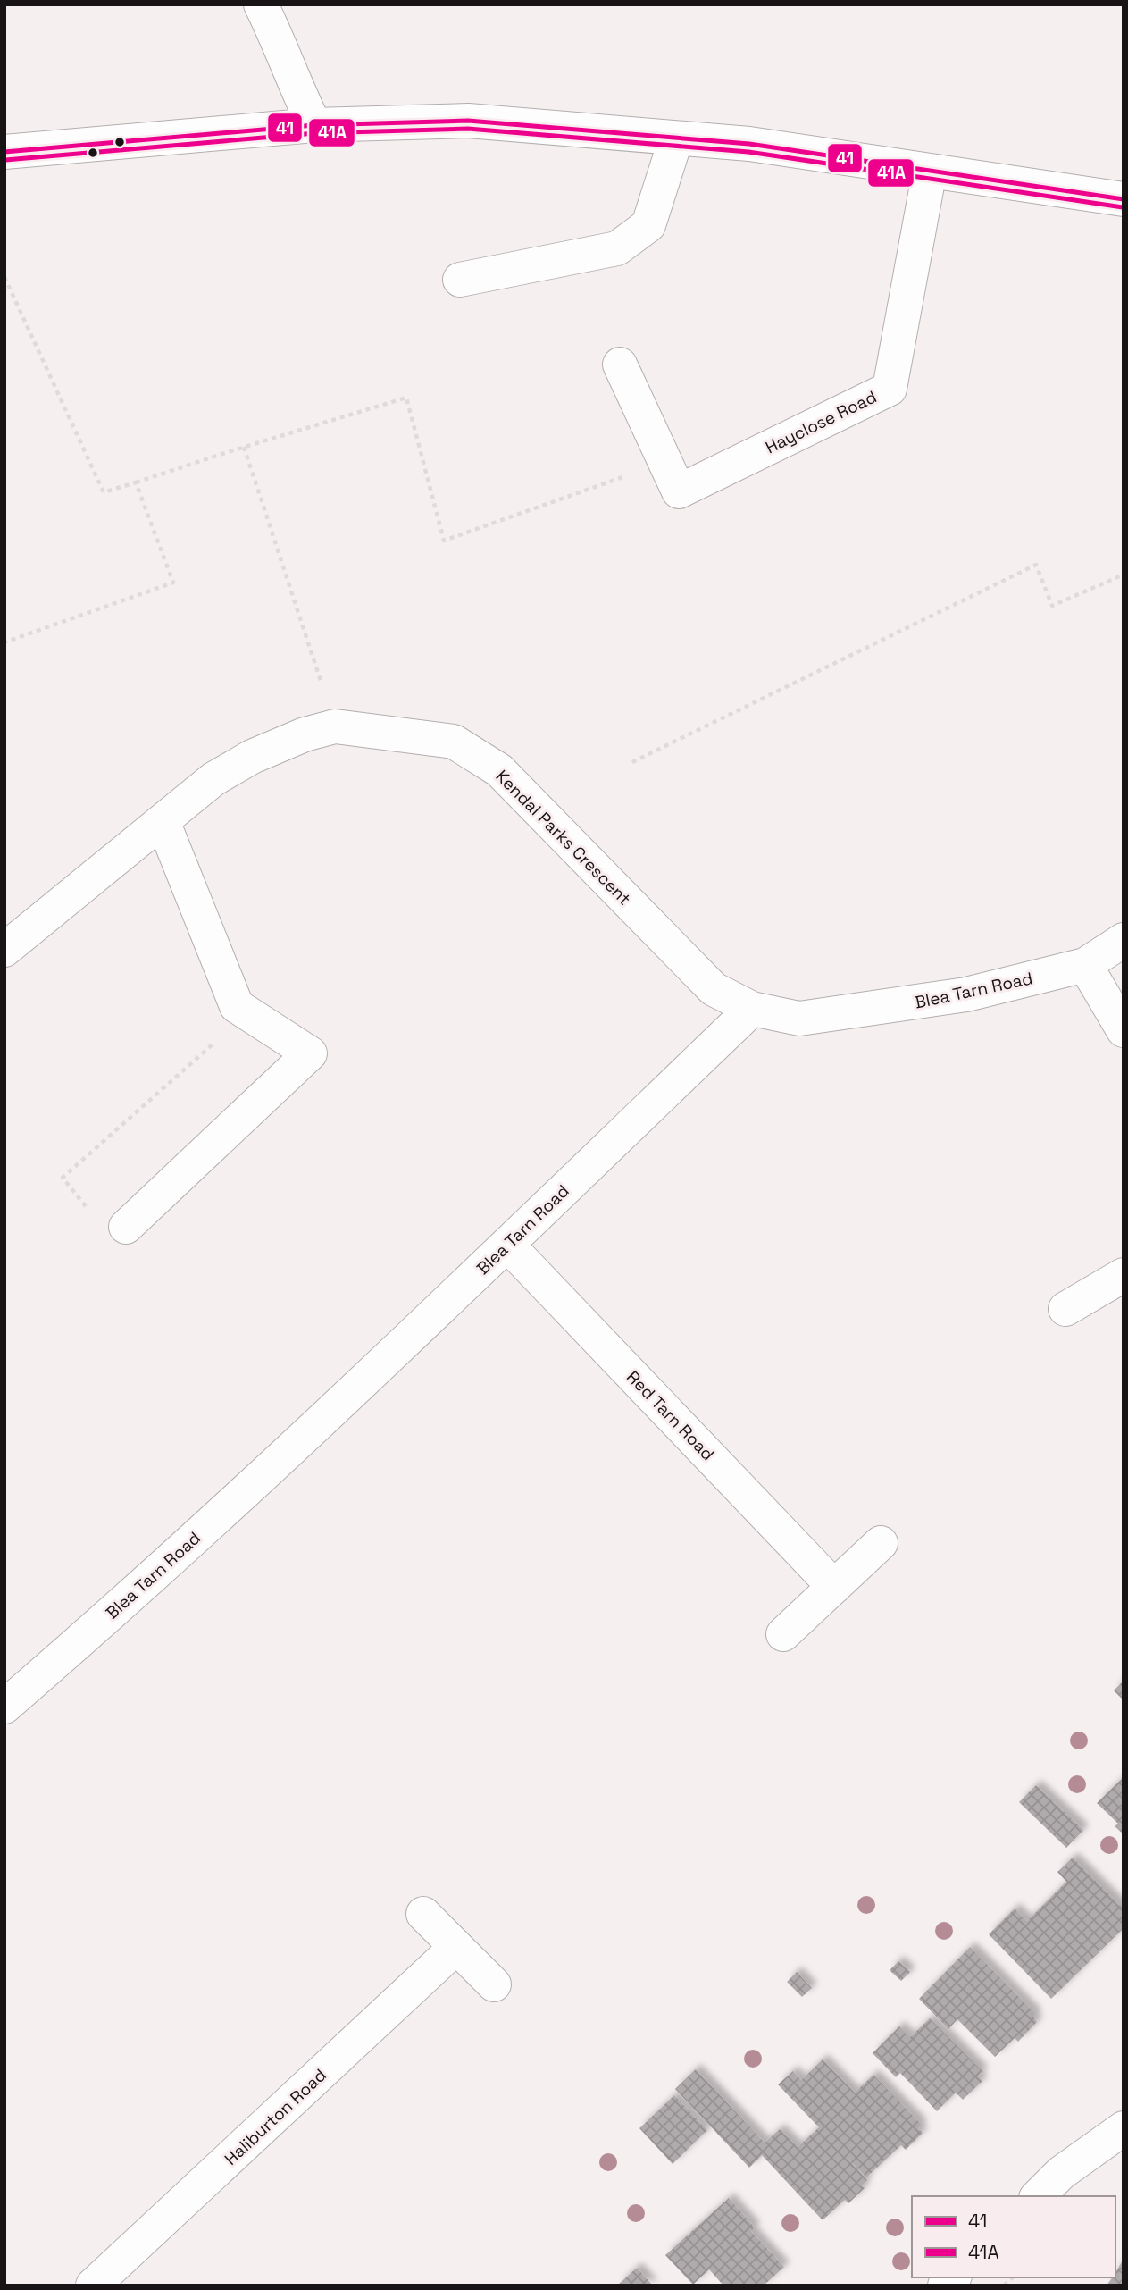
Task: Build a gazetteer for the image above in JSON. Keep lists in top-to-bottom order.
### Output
{
  "streets": {
    "street": [
      "Hayclose Road",
      "Kendal Parks Crescent",
      "Blea Tarn Road",
      "Red Tarn Road",
      "Haliburton Road"
    ]
  },
  "crossings": [
    ["Kendal Parks Crescent", "Blea Tarn Road"],
    ["Blea Tarn Road", "Red Tarn Road"]
  ],
  "lines": ["transit line 41", "transit line 41A"],
  "legend": ["41", "41A"]
}
